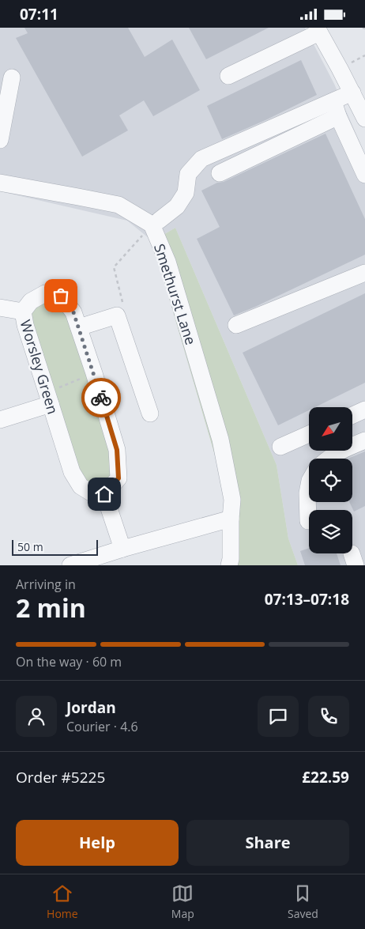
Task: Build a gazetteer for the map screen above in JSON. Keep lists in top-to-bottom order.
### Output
{
  "streets": {
    "street": ["Smethurst Lane", "Worsley Green"]
  },
  "scale_bar": "50 m",
  "north": "bottom left",
  "page": {
    "status": "07:11",
    "scale": "50 m",
    "heading": ["2 min", "Arriving in", "07:13–07:18"],
    "panel": [
      "Jordan",
      "Courier · 4.6",
      "Order #5225",
      "£22.59"
    ],
    "bar": "On the way · 60 m",
    "buttons": ["Help", "Share"],
    "tabs": ["Home", "Map", "Saved"]
  }
}
